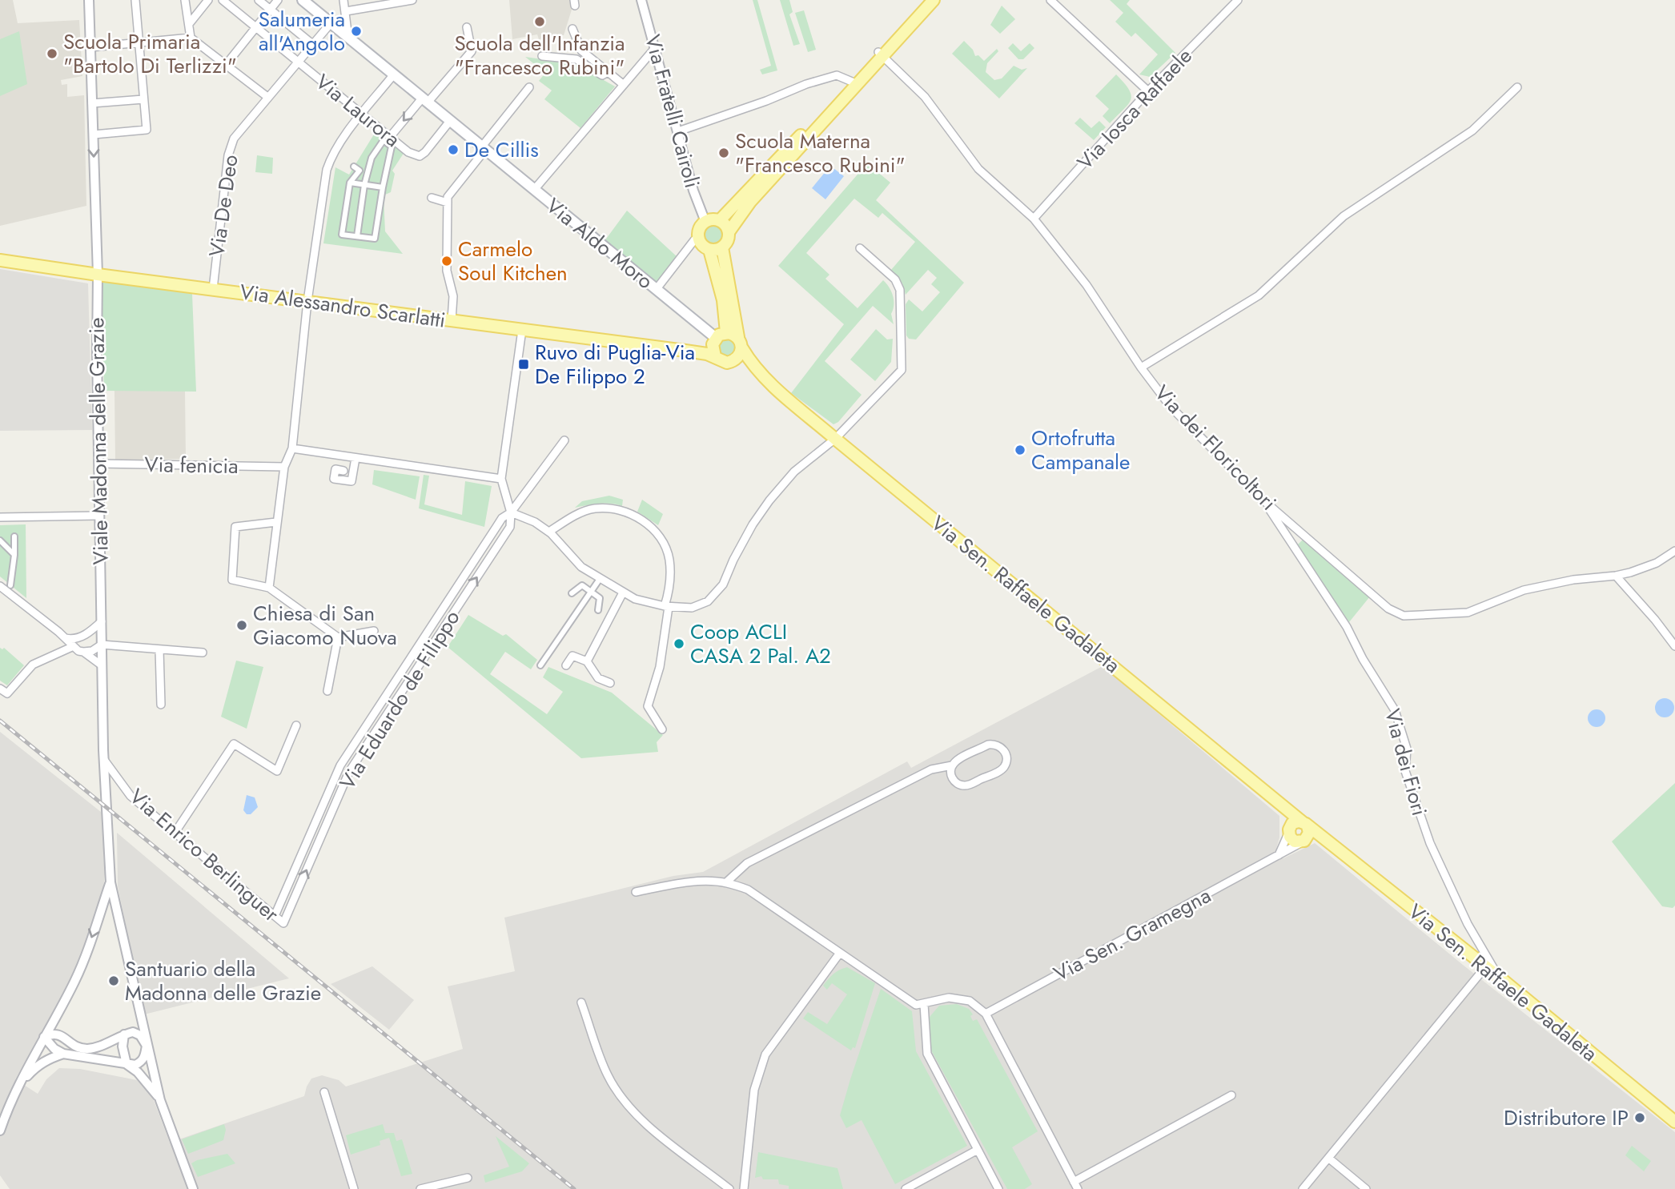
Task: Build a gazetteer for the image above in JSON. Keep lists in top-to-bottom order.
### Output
{
  "streets": {
    "main road": ["Via Aldo Moro", "Via Alessandro Scarlatti", "Via Sen. Raffaele Gadaleta"],
    "street": [
      "Via Iosca Raffaele",
      "Via Laurora",
      "Via Fratelli Cairoli",
      "Via De Deo",
      "Viale Madonna delle Grazie",
      "Via dei Floricoltori",
      "Via fenicia",
      "Via Eduardo de Filippo",
      "Via dei Fiori",
      "Via Enrico Berlinguer",
      "Via Sen. Gramegna"
    ]
  },
  "crossings": [
    ["Via Iosca Raffaele", "Via dei Floricoltori"],
    ["Via Laurora", "Via De Deo"],
    ["Via Laurora", "Via Aldo Moro"],
    ["Via De Deo", "Via Aldo Moro"],
    ["Via De Deo", "Via Alessandro Scarlatti"],
    ["Via Aldo Moro", "Via Alessandro Scarlatti"],
    ["Via Aldo Moro", "Via Sen. Raffaele Gadaleta"],
    ["Via Alessandro Scarlatti", "Viale Madonna delle Grazie"],
    ["Via Alessandro Scarlatti", "Via Sen. Raffaele Gadaleta"],
    ["Viale Madonna delle Grazie", "Via fenicia"],
    ["Viale Madonna delle Grazie", "Via Enrico Berlinguer"],
    ["Via dei Floricoltori", "Via dei Fiori"],
    ["Via Sen. Raffaele Gadaleta", "Via dei Fiori"],
    ["Via Sen. Raffaele Gadaleta", "Via Sen. Gramegna"],
    ["Via Eduardo de Filippo", "Via Enrico Berlinguer"]
  ],
  "places": {
    "other": [
      "Scuola dell'Infanzia \"Francesco Rubini\"",
      "Salumeria all'Angolo",
      "Scuola Primaria \"Bartolo Di Terlizzi\"",
      "De Cillis",
      "Scuola Materna \"Francesco Rubini\"",
      "Carmelo Soul Kitchen",
      "Ortofrutta Campanale",
      "Chiesa di San Giacomo Nuova",
      "Coop ACLI CASA 2 Pal. A2",
      "Santuario della Madonna delle Grazie",
      "Distributore IP"
    ],
    "transit": ["Ruvo di Puglia-Via De Filippo 2"]
  }
}
